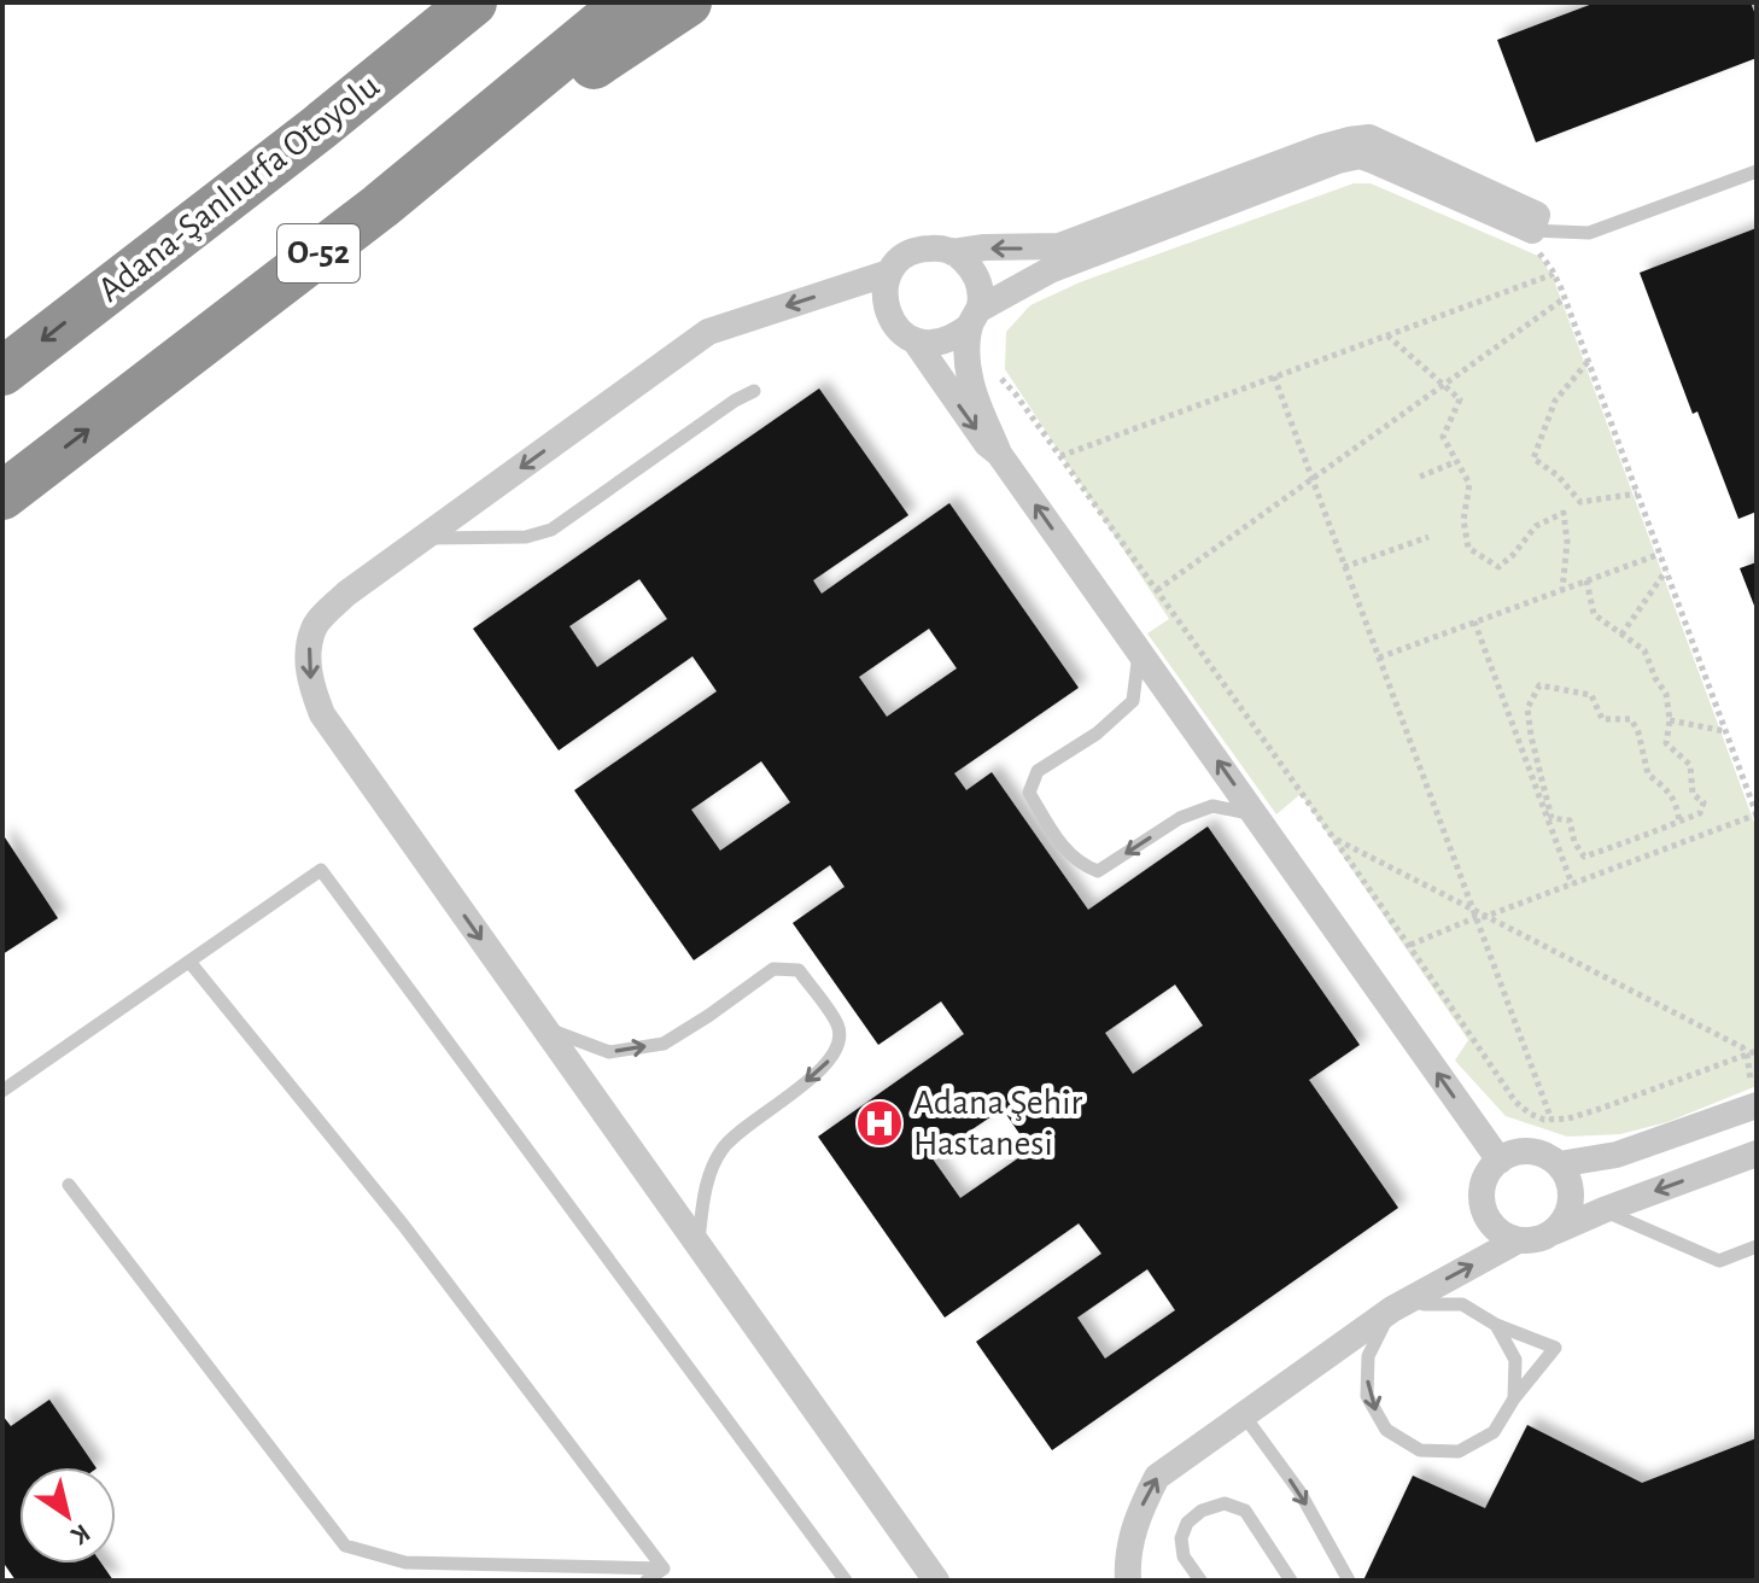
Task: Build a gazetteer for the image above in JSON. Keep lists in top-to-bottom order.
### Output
{
  "streets": {
    "highway": ["Adana-Şanlıurfa Otoyolu", "O-52"]
  },
  "places": {
    "hospital": ["Adana Şehir Hastanesi"]
  },
  "north": "bottom right"
}
